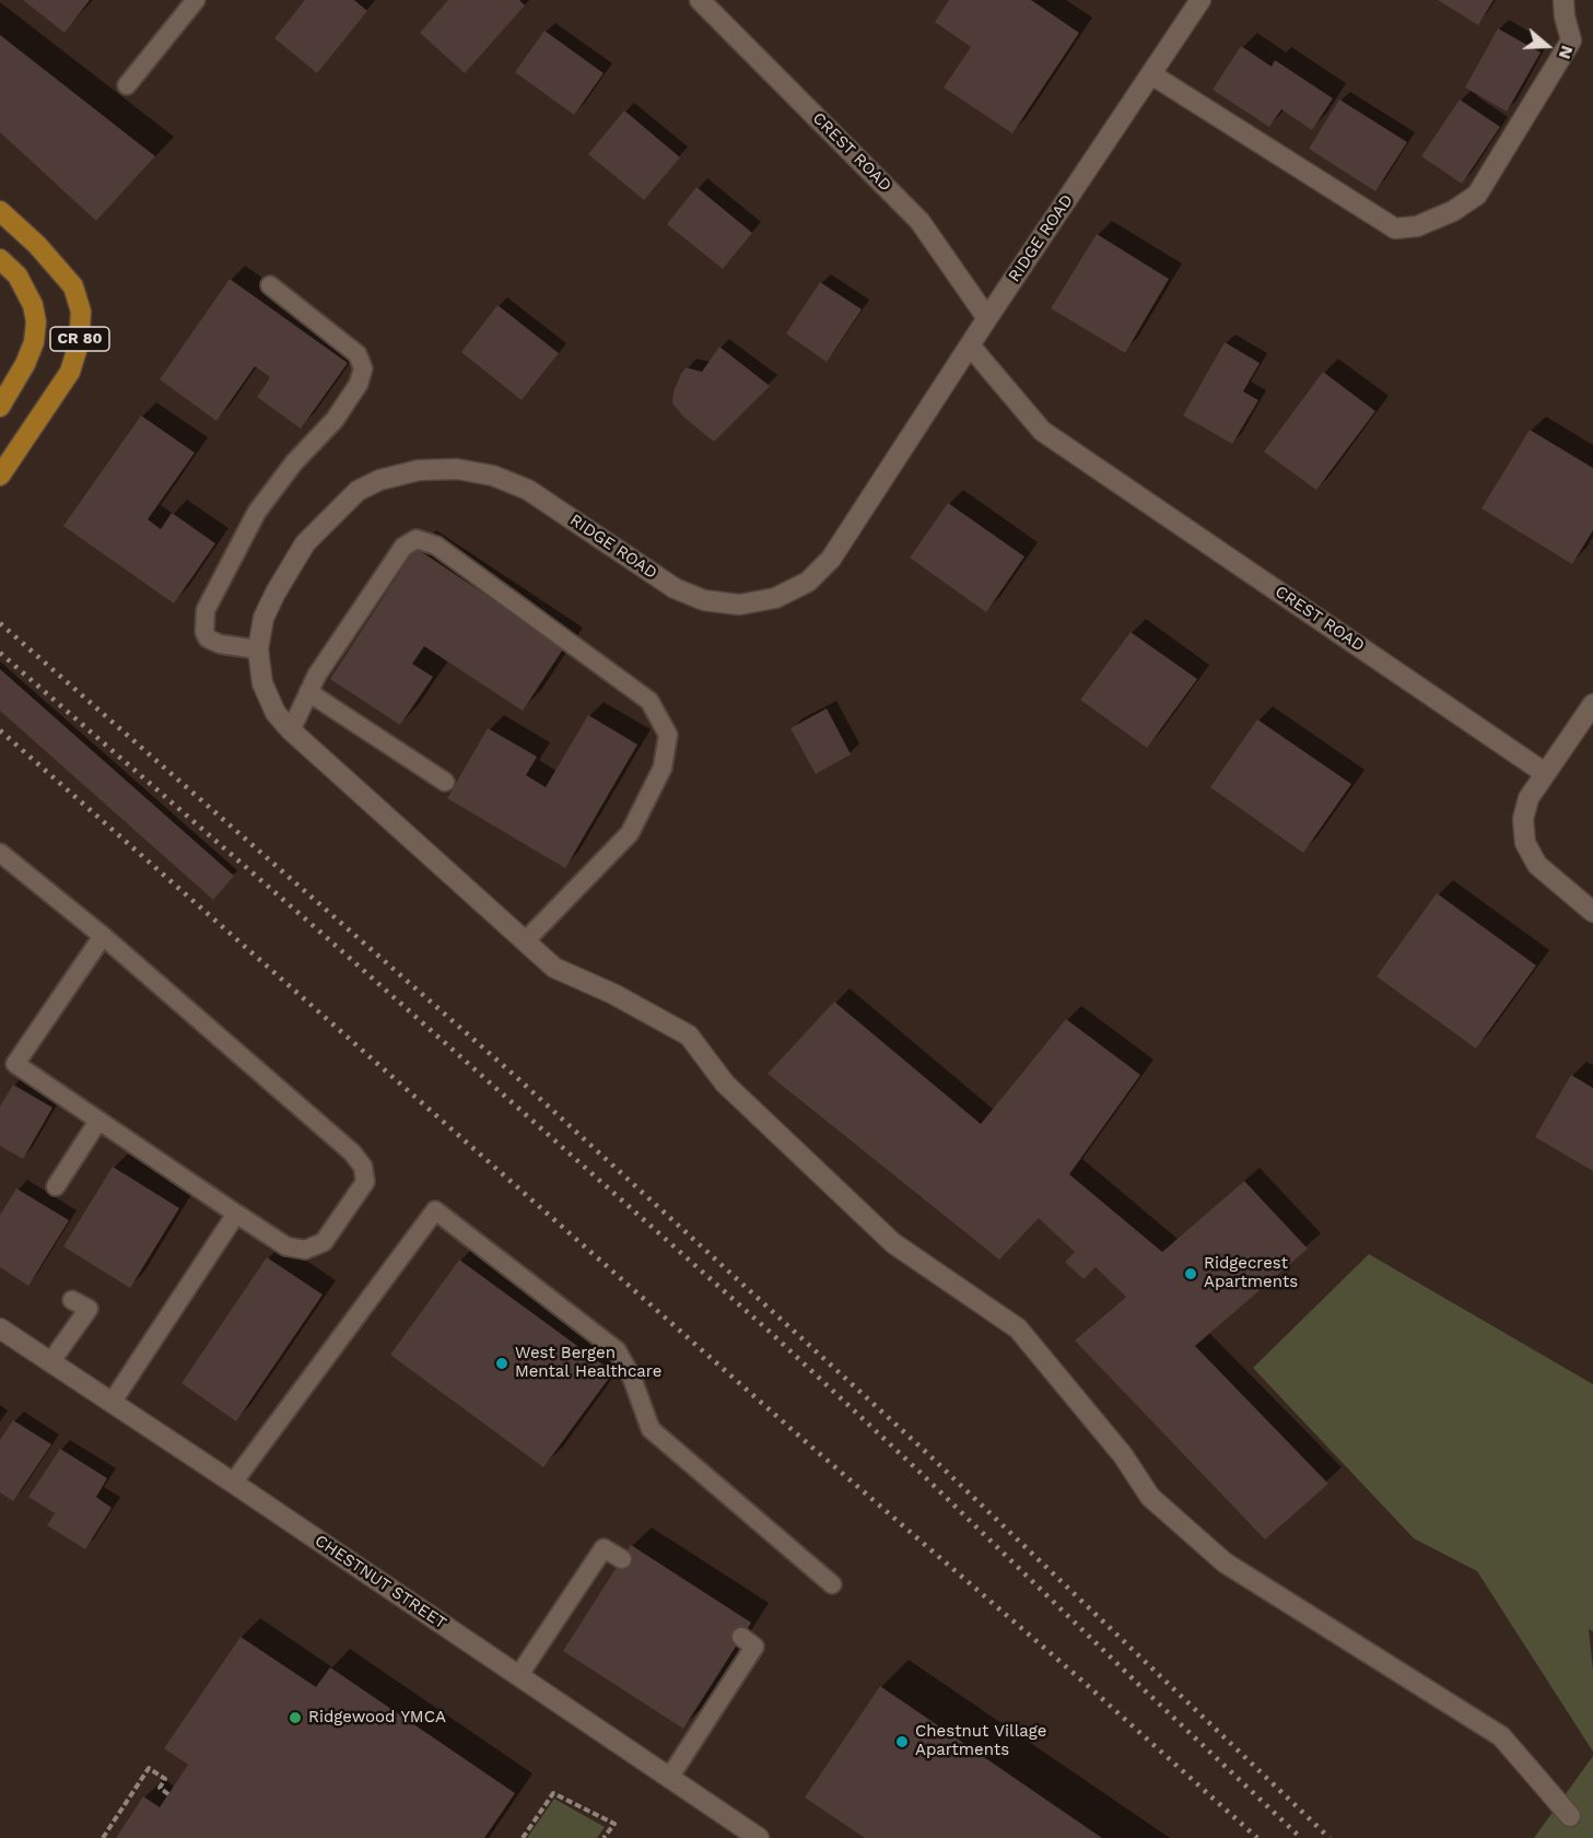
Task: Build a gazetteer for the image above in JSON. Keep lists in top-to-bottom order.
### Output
{
  "streets": {
    "main road": ["CR 80"],
    "street": ["CREST ROAD", "RIDGE ROAD", "CHESTNUT STREET"]
  },
  "crossings": [
    ["CREST ROAD", "RIDGE ROAD"]
  ],
  "places": [
    "Ridgecrest Apartments",
    "West Bergen Mental Healthcare",
    "Ridgewood YMCA",
    "Chestnut Village Apartments"
  ],
  "north": "right"
}
